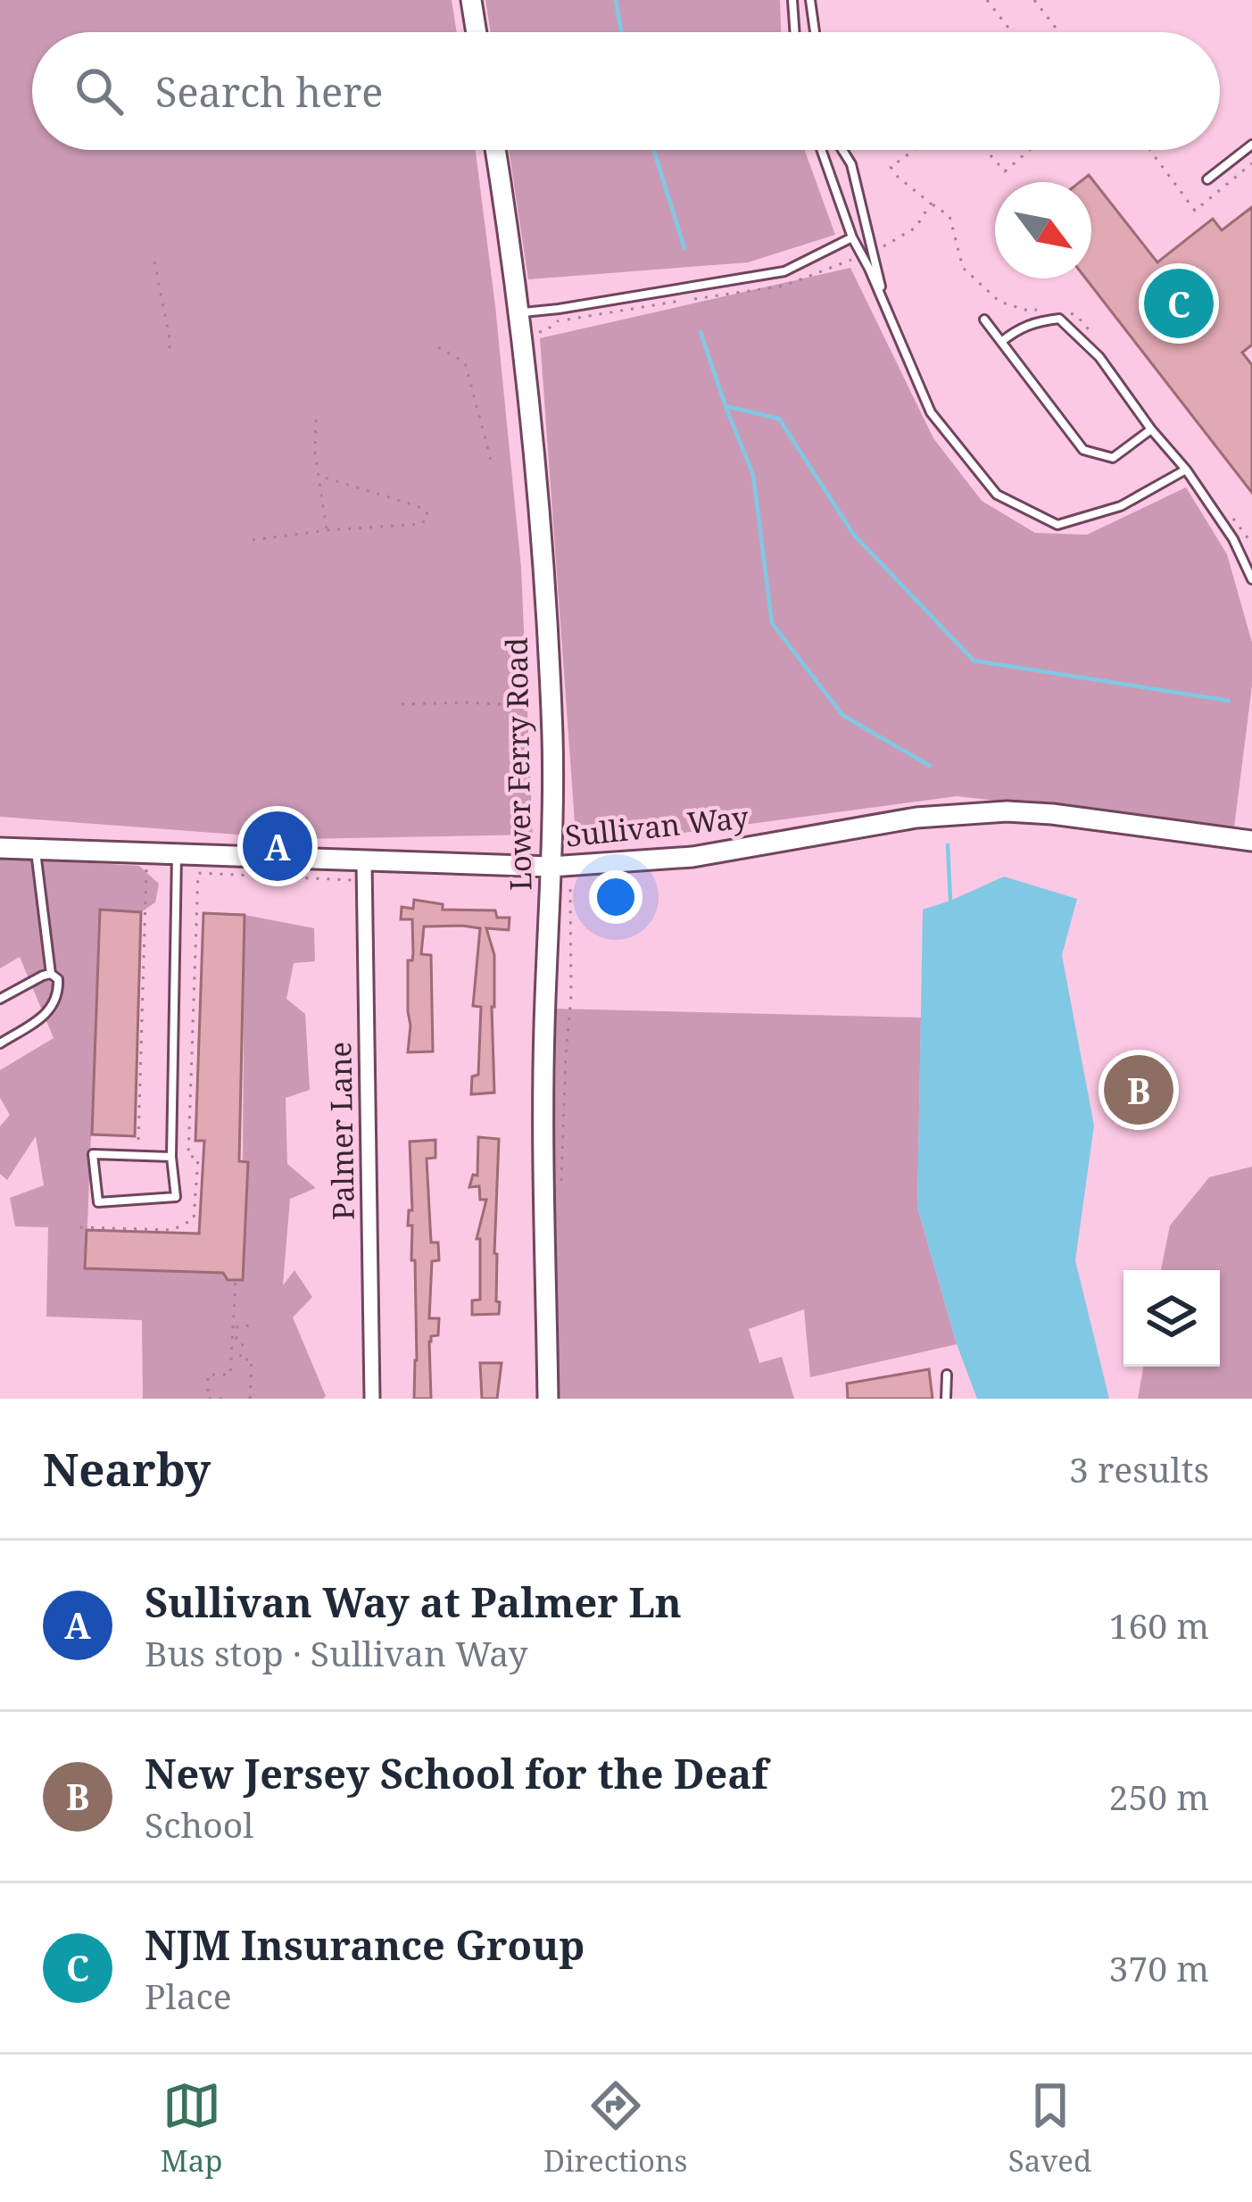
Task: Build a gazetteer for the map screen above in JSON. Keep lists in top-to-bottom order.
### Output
{
  "streets": {
    "main road": ["Lower Ferry Road", "Sullivan Way"],
    "street": ["Palmer Lane"]
  },
  "crossings": [
    ["Lower Ferry Road", "Sullivan Way"],
    ["Sullivan Way", "Palmer Lane"]
  ],
  "north": "bottom right",
  "page": {
    "search": "Search here",
    "pins": ["C", "A", "B"],
    "heading": ["Nearby", "3 results"],
    "list": [
      {
        "mark": "A",
        "name": "Sullivan Way at Palmer Ln",
        "note": "Bus stop · Sullivan Way",
        "value": "160 m"
      },
      {
        "mark": "B",
        "name": "New Jersey School for the Deaf",
        "note": "School",
        "value": "250 m"
      },
      {
        "mark": "C",
        "name": "NJM Insurance Group",
        "note": "Place",
        "value": "370 m"
      }
    ],
    "nav": ["Map", "Directions", "Saved"]
  }
}
